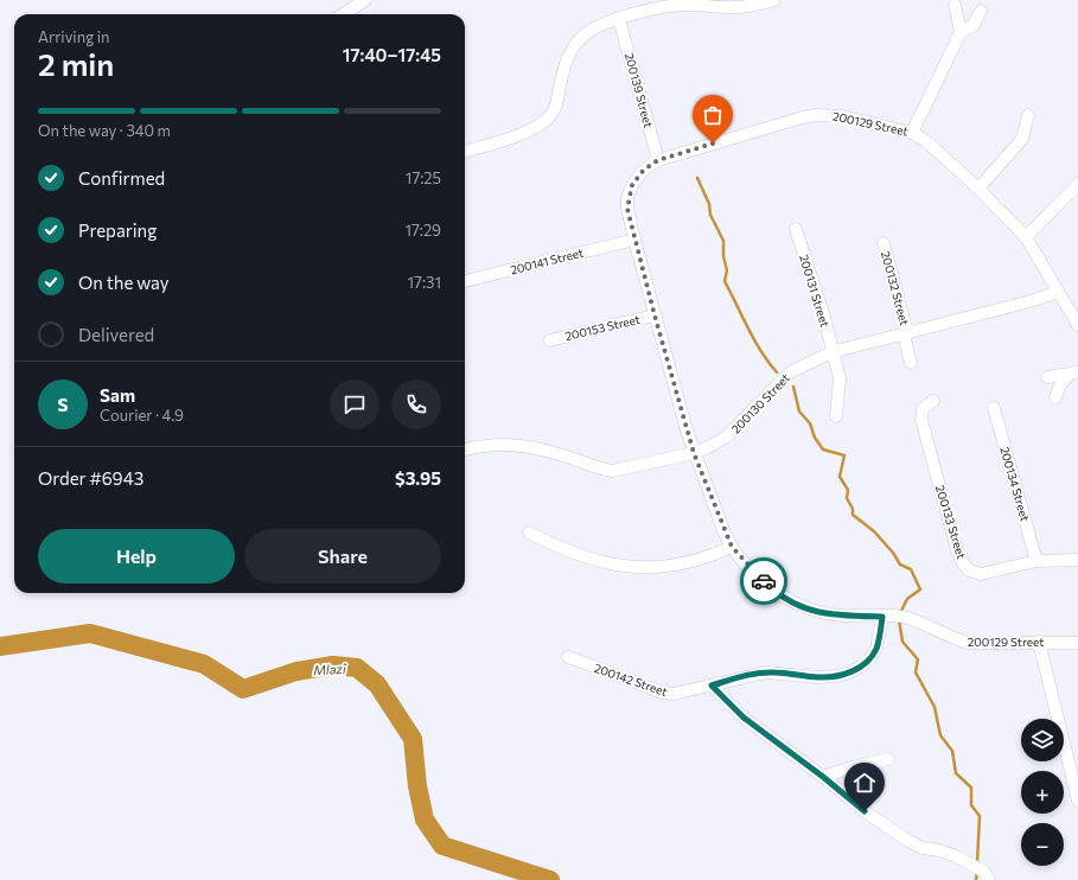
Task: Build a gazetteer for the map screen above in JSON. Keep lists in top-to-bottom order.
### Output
{
  "streets": {
    "street": [
      "200139 Street",
      "200129 Street",
      "200141 Street",
      "200132 Street",
      "200131 Street",
      "200153 Street",
      "200130 Street",
      "200134 Street",
      "200133 Street",
      "200142 Street"
    ]
  },
  "crossings": [
    ["200139 Street", "200129 Street"],
    ["200129 Street", "200141 Street"],
    ["200129 Street", "200153 Street"],
    ["200129 Street", "200130 Street"],
    ["200129 Street", "200142 Street"],
    ["200132 Street", "200130 Street"],
    ["200131 Street", "200130 Street"],
    ["200134 Street", "200133 Street"]
  ],
  "water": ["Mlazi"],
  "page": {
    "heading": ["2 min", "Arriving in", "17:40–17:45"],
    "panel": [
      "Sam",
      "Courier · 4.9",
      "Order #6943",
      "$3.95"
    ],
    "bar": "On the way · 340 m",
    "list": [
      ["Confirmed", "17:25"],
      ["Preparing", "17:29"],
      ["On the way", "17:31"],
      "Delivered"
    ],
    "round": "S",
    "buttons": ["Help", "Share"],
    "map_buttons": ["+", "−"]
  }
}
